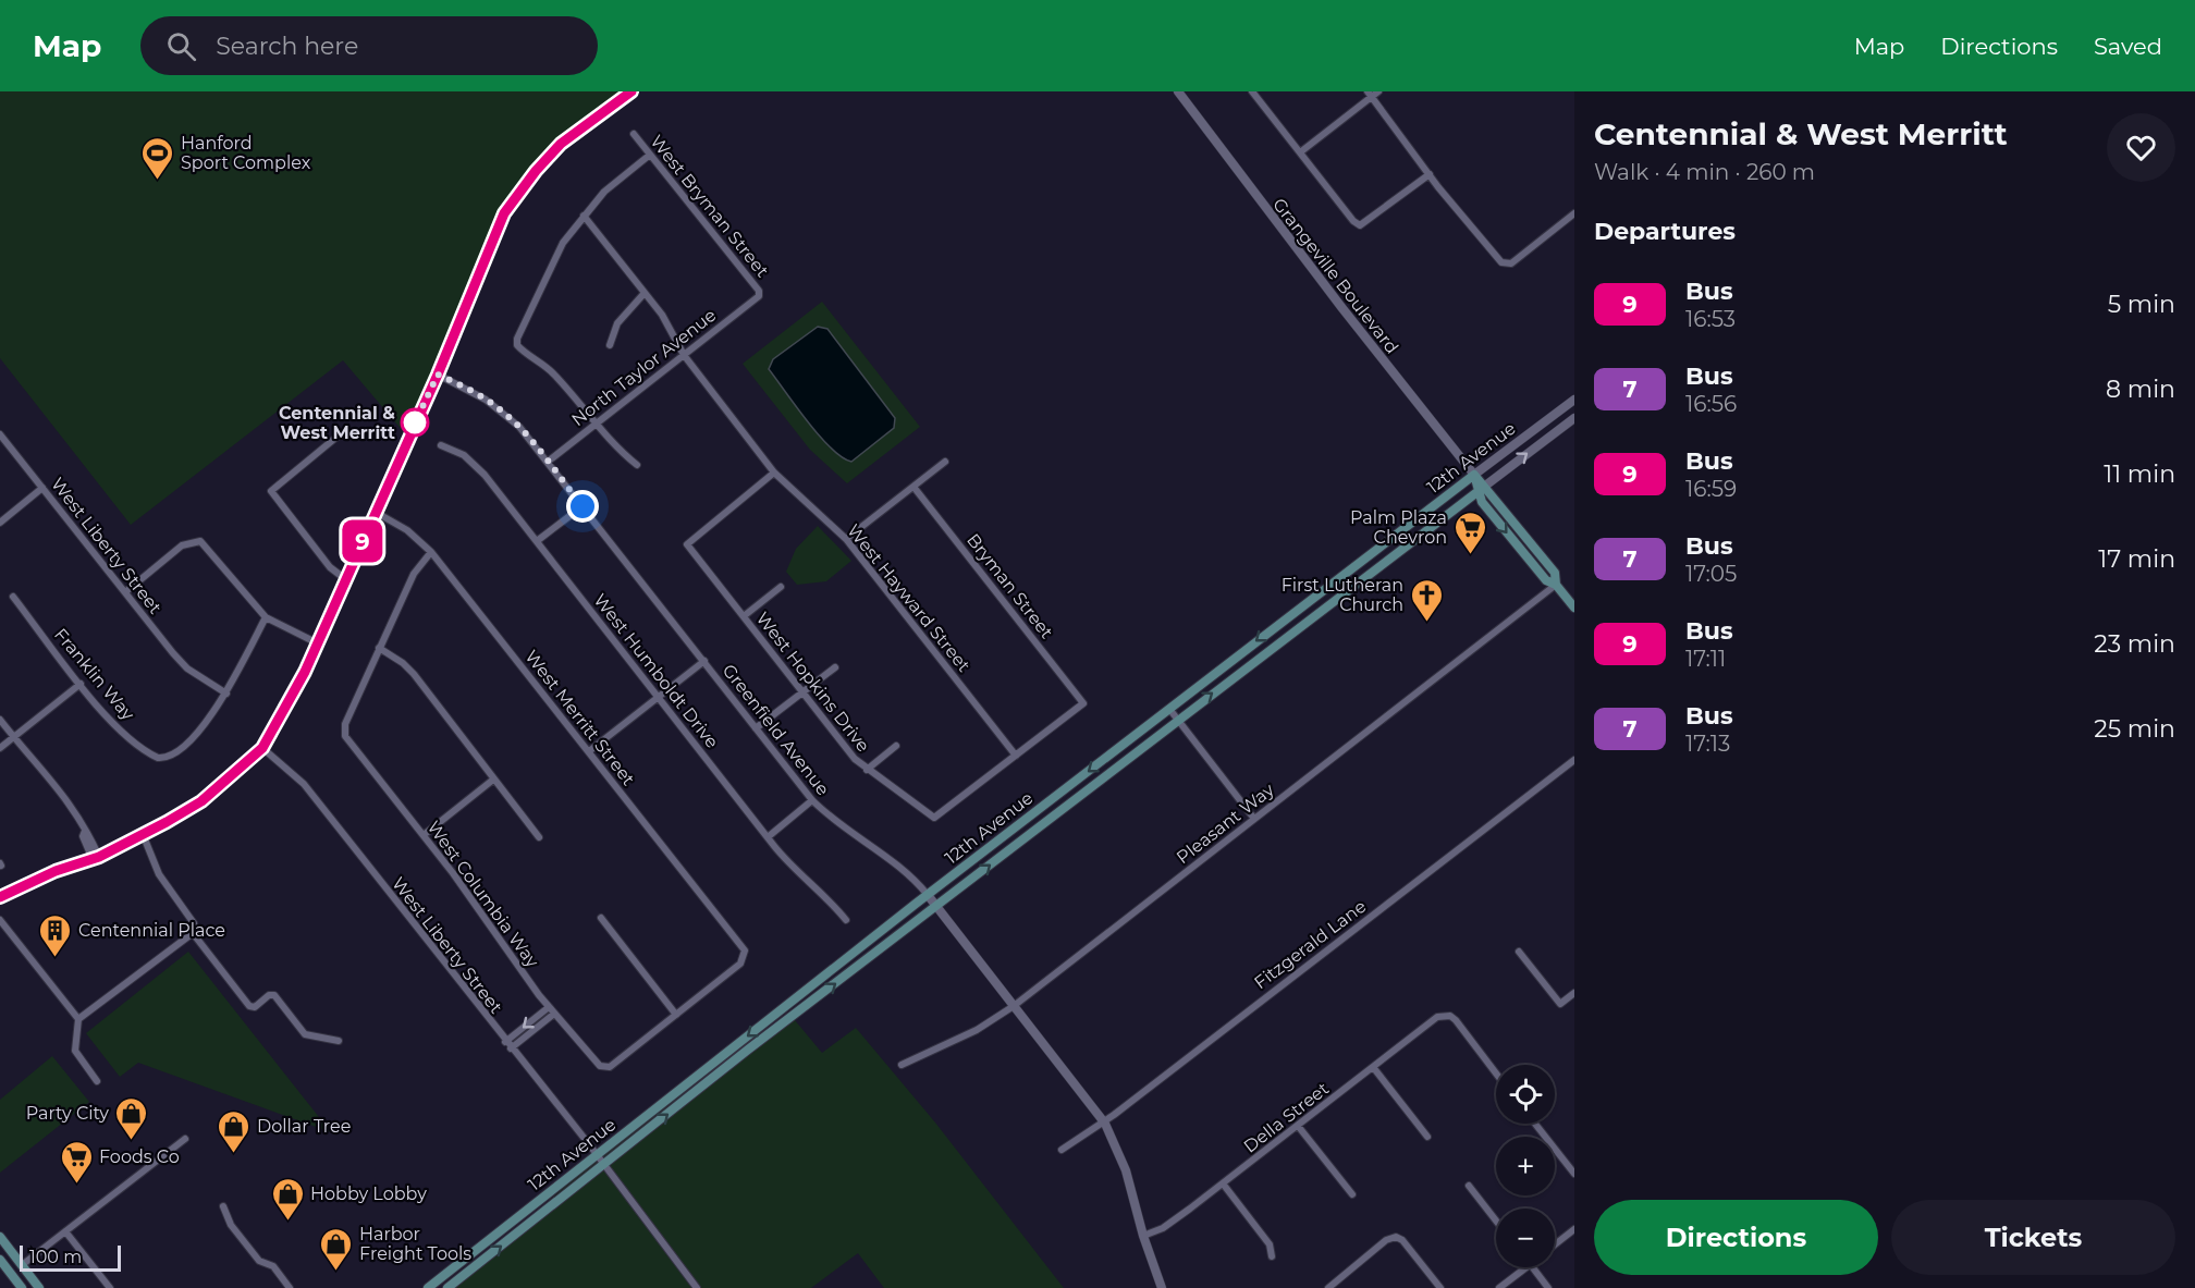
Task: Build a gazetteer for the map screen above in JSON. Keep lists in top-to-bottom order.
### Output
{
  "streets": {
    "main road": ["12th Avenue"],
    "street": [
      "West Bryman Street",
      "Grangeville Boulevard",
      "North Taylor Avenue",
      "West Liberty Street",
      "Bryman Street",
      "West Hayward Street",
      "West Humboldt Drive",
      "Franklin Way",
      "West Hopkins Drive",
      "West Merritt Street",
      "Greenfield Avenue",
      "Pleasant Way",
      "West Columbia Way",
      "Fitzgerald Lane",
      "Della Street"
    ]
  },
  "crossings": [
    ["West Bryman Street", "North Taylor Avenue"],
    ["Grangeville Boulevard", "12th Avenue"],
    ["North Taylor Avenue", "West Hayward Street"],
    ["North Taylor Avenue", "Greenfield Avenue"],
    ["12th Avenue", "West Liberty Street"],
    ["12th Avenue", "Greenfield Avenue"],
    ["West Liberty Street", "Franklin Way"],
    ["Bryman Street", "West Hayward Street"],
    ["Bryman Street", "West Hopkins Drive"],
    ["West Hayward Street", "West Hopkins Drive"],
    ["West Merritt Street", "West Columbia Way"],
    ["Greenfield Avenue", "Pleasant Way"],
    ["Greenfield Avenue", "Fitzgerald Lane"],
    ["Greenfield Avenue", "Della Street"]
  ],
  "places": {
    "sports": ["Hanford Sport Complex"],
    "other": ["Centennial & West Merritt"],
    "supermarket": ["Palm Plaza Chevron", "Foods Co"],
    "church": ["First Lutheran Church"],
    "building": ["Centennial Place"],
    "shop": [
      "Party City",
      "Dollar Tree",
      "Hobby Lobby",
      "Harbor Freight Tools"
    ]
  },
  "lines": ["bus line 9"],
  "scale_bar": "100 m",
  "page": {
    "header": "Map",
    "search": "Search here",
    "nav": ["Map", "Directions", "Saved"],
    "on_map": "9",
    "heading": [
      ["Centennial & West Merritt", "Walk · 4 min · 260 m"],
      "Departures"
    ],
    "list": [
      {
        "mark": "9",
        "name": "Bus",
        "note": "16:53",
        "value": "5 min"
      },
      {
        "mark": "7",
        "name": "Bus",
        "note": "16:56",
        "value": "8 min"
      },
      {
        "mark": "9",
        "name": "Bus",
        "note": "16:59",
        "value": "11 min"
      },
      {
        "mark": "7",
        "name": "Bus",
        "note": "17:05",
        "value": "17 min"
      },
      {
        "mark": "9",
        "name": "Bus",
        "note": "17:11",
        "value": "23 min"
      },
      {
        "mark": "7",
        "name": "Bus",
        "note": "17:13",
        "value": "25 min"
      }
    ],
    "map_buttons": ["+", "−"],
    "buttons": ["Directions", "Tickets"],
    "scale": "100 m"
  }
}
